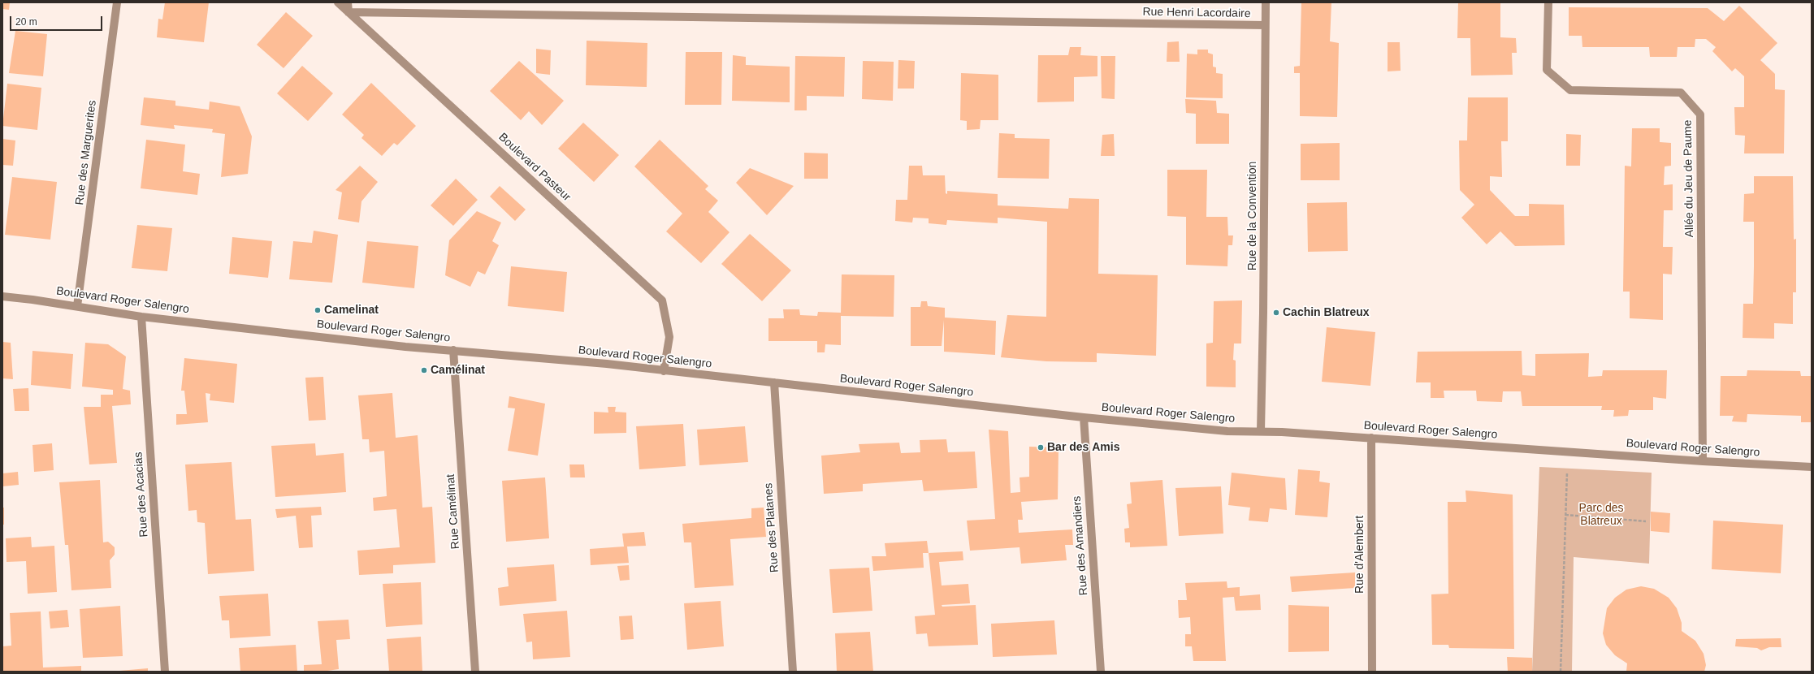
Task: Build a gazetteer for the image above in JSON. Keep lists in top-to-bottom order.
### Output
{
  "streets": {
    "street": [
      "Rue Henri Lacordaire",
      "Rue des Marguerites",
      "Boulevard Pasteur",
      "Allée du Jeu de Paume",
      "Rue de la Convention",
      "Boulevard Roger Salengro",
      "Rue des Acacias",
      "Rue Camélinat",
      "Rue des Platanes",
      "Rue des Amandiers",
      "Rue d'Alembert"
    ]
  },
  "crossings": [
    ["Rue Henri Lacordaire", "Boulevard Pasteur"],
    ["Rue Henri Lacordaire", "Rue de la Convention"],
    ["Rue des Marguerites", "Boulevard Roger Salengro"],
    ["Boulevard Pasteur", "Boulevard Roger Salengro"],
    ["Allée du Jeu de Paume", "Boulevard Roger Salengro"],
    ["Rue de la Convention", "Boulevard Roger Salengro"],
    ["Boulevard Roger Salengro", "Rue des Acacias"],
    ["Boulevard Roger Salengro", "Rue Camélinat"],
    ["Boulevard Roger Salengro", "Rue des Platanes"],
    ["Boulevard Roger Salengro", "Rue des Amandiers"],
    ["Boulevard Roger Salengro", "Rue d'Alembert"]
  ],
  "parks": ["Parc des Blatreux"],
  "places": [
    "Camelinat",
    "Cachin Blatreux",
    "Camélinat",
    "Bar des Amis"
  ],
  "scale_bar": "20 m"
}
